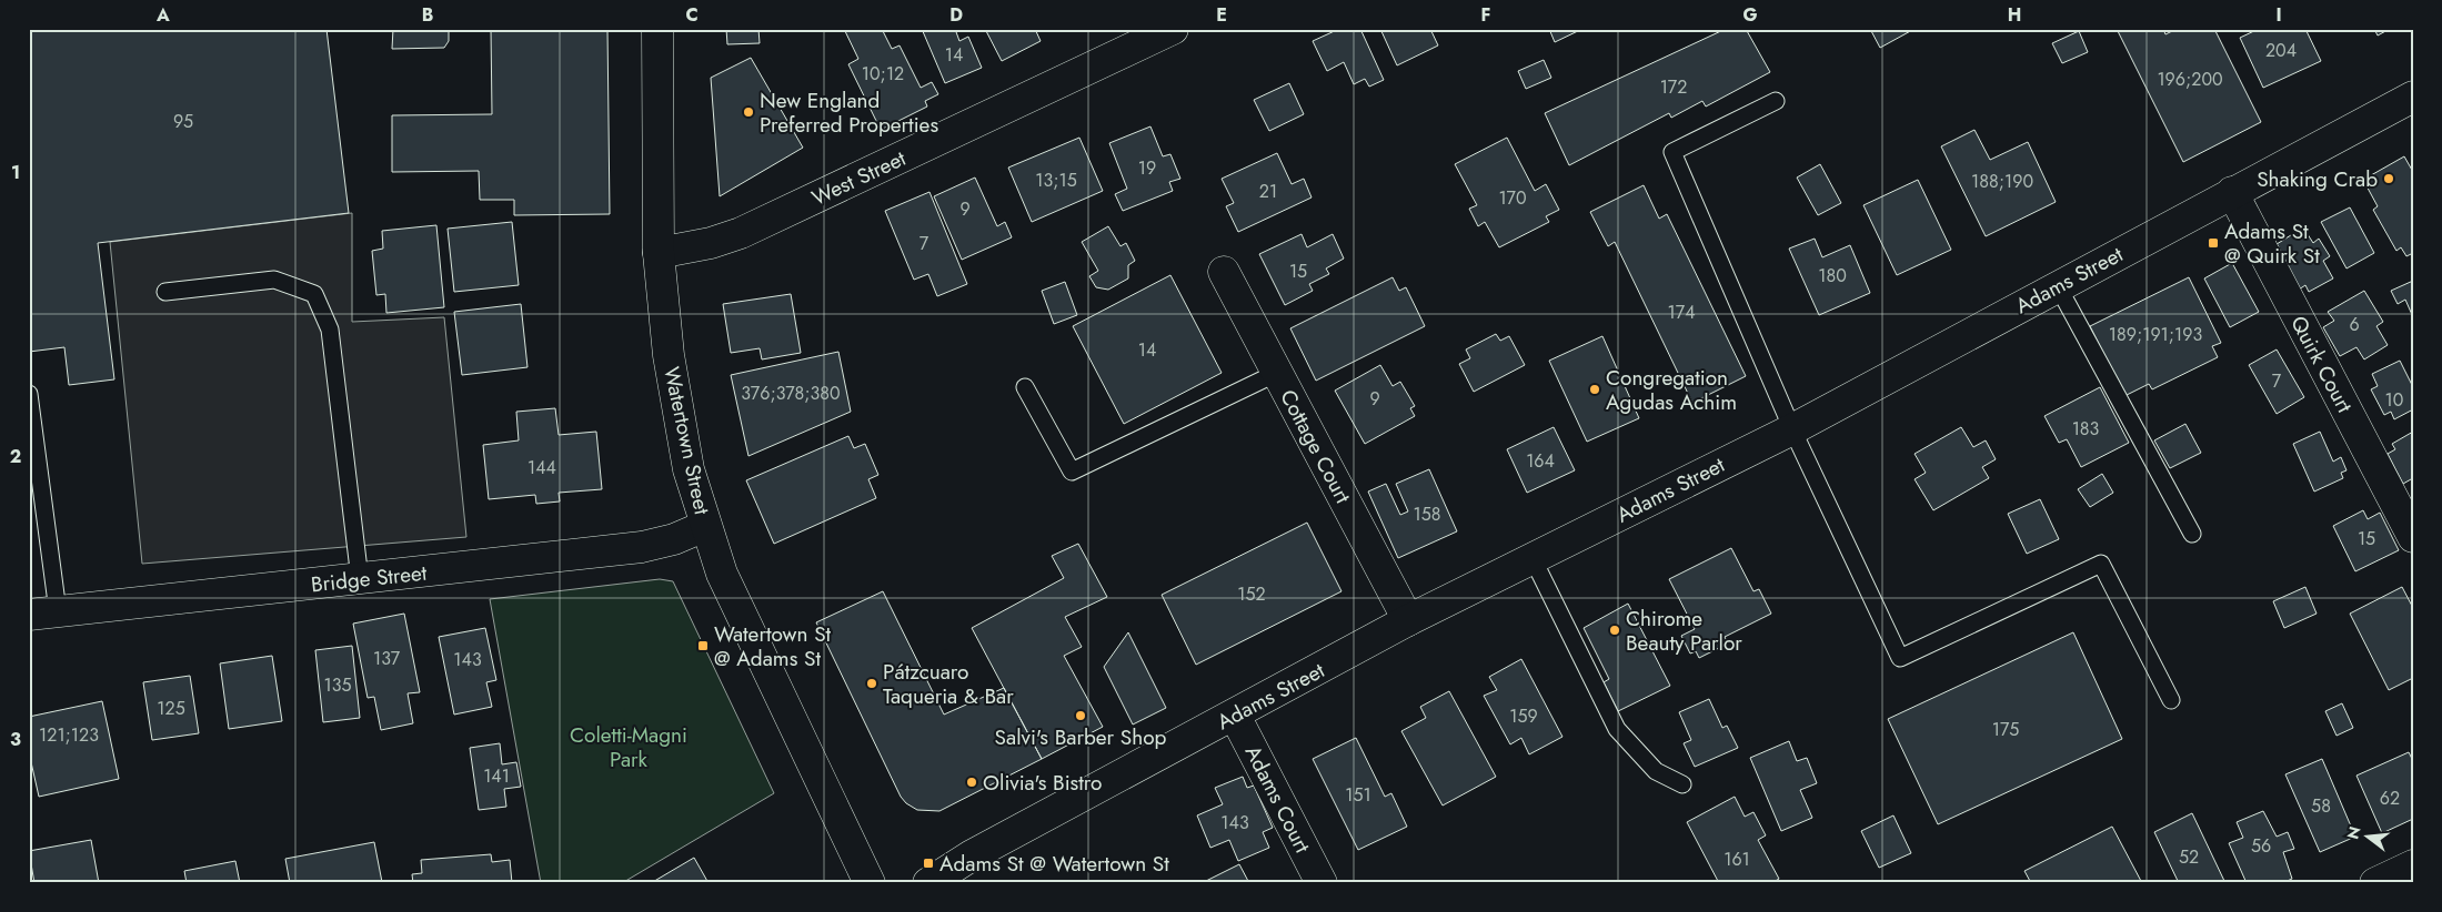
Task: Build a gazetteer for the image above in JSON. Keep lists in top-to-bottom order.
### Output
{
  "streets": {
    "street": [
      "West Street",
      "Adams Street",
      "Quirk Court",
      "Watertown Street",
      "Cottage Court",
      "Bridge Street",
      "Adams Court"
    ]
  },
  "crossings": [
    ["West Street", "Watertown Street"],
    ["Adams Street", "Quirk Court"],
    ["Adams Street", "Cottage Court"],
    ["Adams Street", "Adams Court"],
    ["Watertown Street", "Bridge Street"]
  ],
  "parks": ["Coletti-Magni Park"],
  "places": {
    "other": [
      "New England Preferred Properties",
      "Shaking Crab",
      "Congregation Agudas Achim",
      "Chirome Beauty Parlor",
      "Pátzcuaro Taqueria & Bar",
      "Salvi's Barber Shop",
      "Olivia's Bistro"
    ],
    "transit": ["Adams St @ Quirk St", "Watertown St @ Adams St", "Adams St @ Watertown St"]
  },
  "house_numbers": [
    "204",
    "14",
    "10;12",
    "196;200",
    "172",
    "95",
    "19",
    "13;15",
    "188;190",
    "21",
    "170",
    "9",
    "7",
    "15",
    "180",
    "174",
    "6",
    "189;191;193",
    "14",
    "7",
    "376;378;380",
    "9",
    "10",
    "183",
    "164",
    "144",
    "158",
    "15",
    "152",
    "137",
    "143",
    "135",
    "125",
    "159",
    "175",
    "121;123",
    "141",
    "151",
    "62",
    "58",
    "143",
    "56",
    "52",
    "161"
  ],
  "north": "left",
  "grid": {
    "columns": [
      "A",
      "B",
      "C",
      "D",
      "E",
      "F",
      "G",
      "H",
      "I"
    ],
    "rows": ["1", "2", "3"]
  }
}
